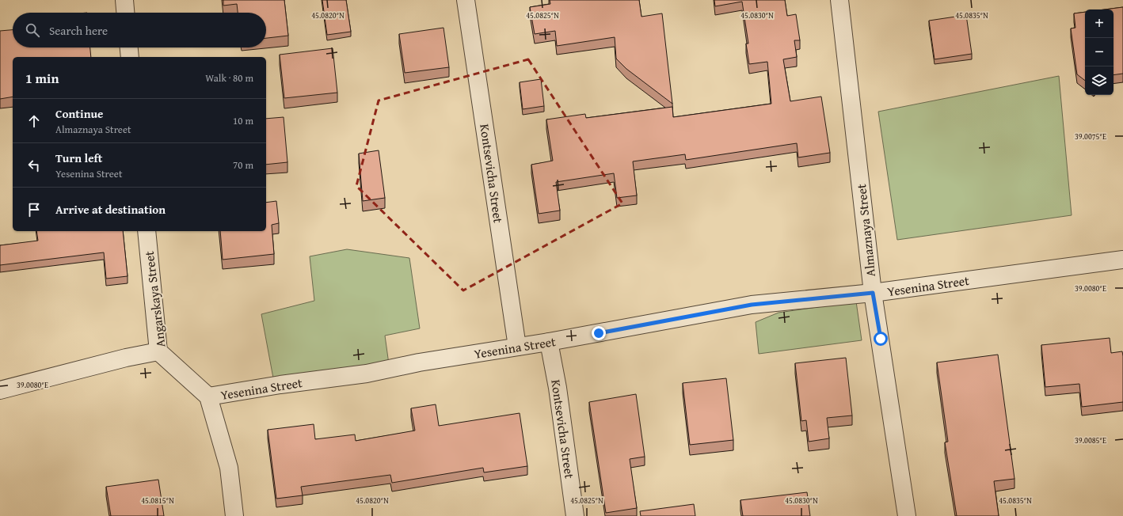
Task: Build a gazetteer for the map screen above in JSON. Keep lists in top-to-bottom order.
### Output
{
  "streets": {
    "street": [
      "Kontsevicha Street",
      "Almaznaya Street",
      "Yesenina Street",
      "Angarskaya Street"
    ]
  },
  "crossings": [
    ["Kontsevicha Street", "Yesenina Street"],
    ["Almaznaya Street", "Yesenina Street"],
    ["Yesenina Street", "Angarskaya Street"]
  ],
  "page": {
    "map_buttons": ["+", "−"],
    "search": "Search here",
    "heading": ["1 min", "Walk · 80 m"],
    "list": [
      ["Continue", "Almaznaya Street", "10 m"],
      ["Turn left", "Yesenina Street", "70 m"],
      "Arrive at destination"
    ]
  },
  "coordinates": [
    "45.0820°N",
    "45.0825°N",
    "45.0830°N",
    "45.0835°N",
    "39.0075°E",
    "39.0080°E",
    "39.0085°E",
    "45.0815°N"
  ]
}
